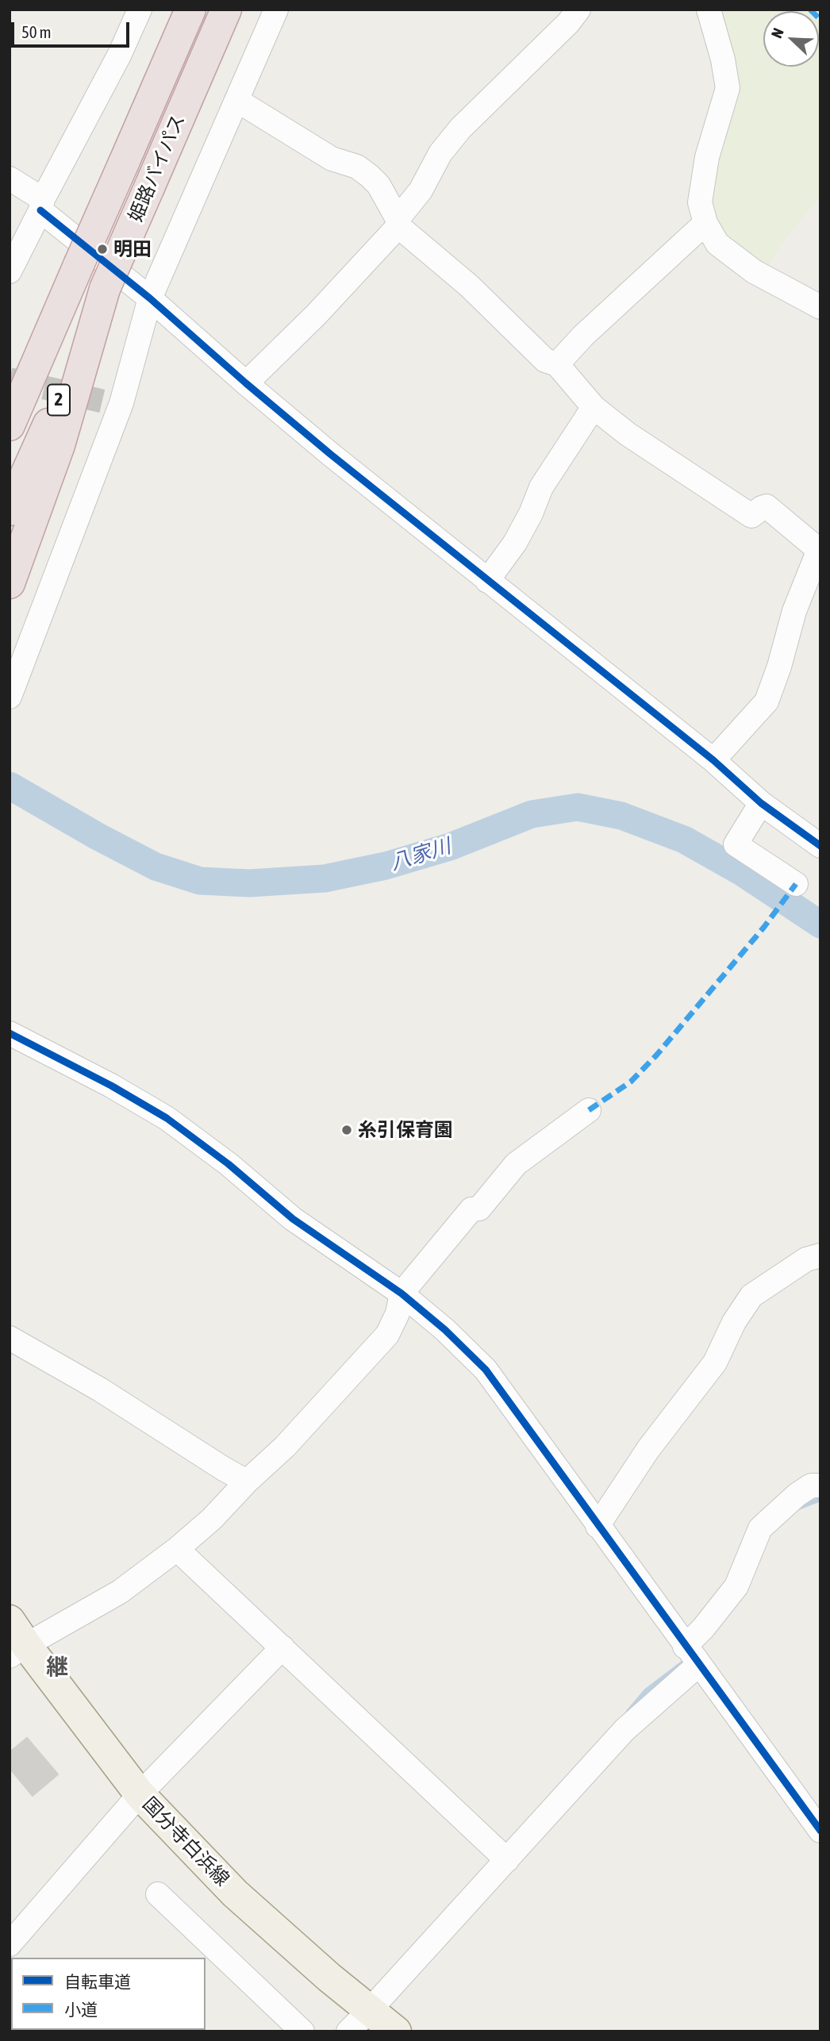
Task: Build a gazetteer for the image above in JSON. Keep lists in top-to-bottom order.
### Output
{
  "streets": {
    "highway": ["姫路バイパス", "2"],
    "main road": ["国分寺白浜線"]
  },
  "districts": ["継"],
  "water": ["八家川"],
  "places": ["明田", "糸引保育園"],
  "legend": ["自転車道", "小道"],
  "scale_bar": "50 m",
  "north": "top left"
}
